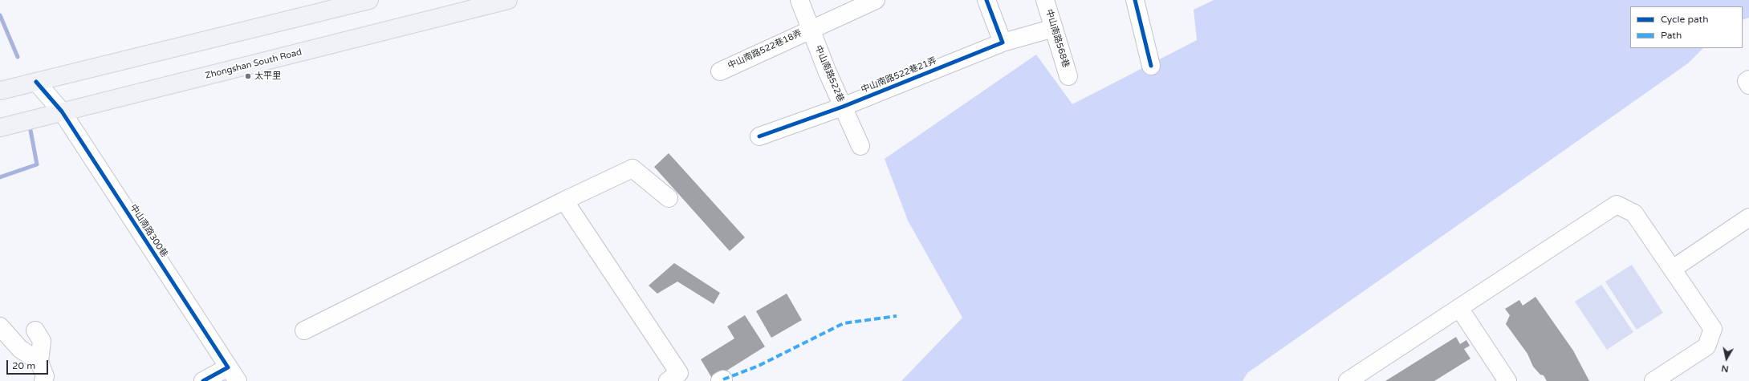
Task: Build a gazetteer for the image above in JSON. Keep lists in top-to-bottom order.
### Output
{
  "streets": {
    "main road": ["Zhongshan South Road"],
    "street": [
      "中山南路568巷",
      "中山南路522巷18弄",
      "中山南路522巷",
      "中山南路522巷21弄",
      "中山南路300巷"
    ]
  },
  "crossings": [
    ["中山南路568巷", "中山南路522巷21弄"],
    ["中山南路522巷18弄", "中山南路522巷"],
    ["Zhongshan South Road", "中山南路300巷"],
    ["中山南路522巷", "中山南路522巷21弄"]
  ],
  "places": ["太平里"],
  "legend": ["Cycle path", "Path"],
  "scale_bar": "20 m",
  "north": "bottom"
}
